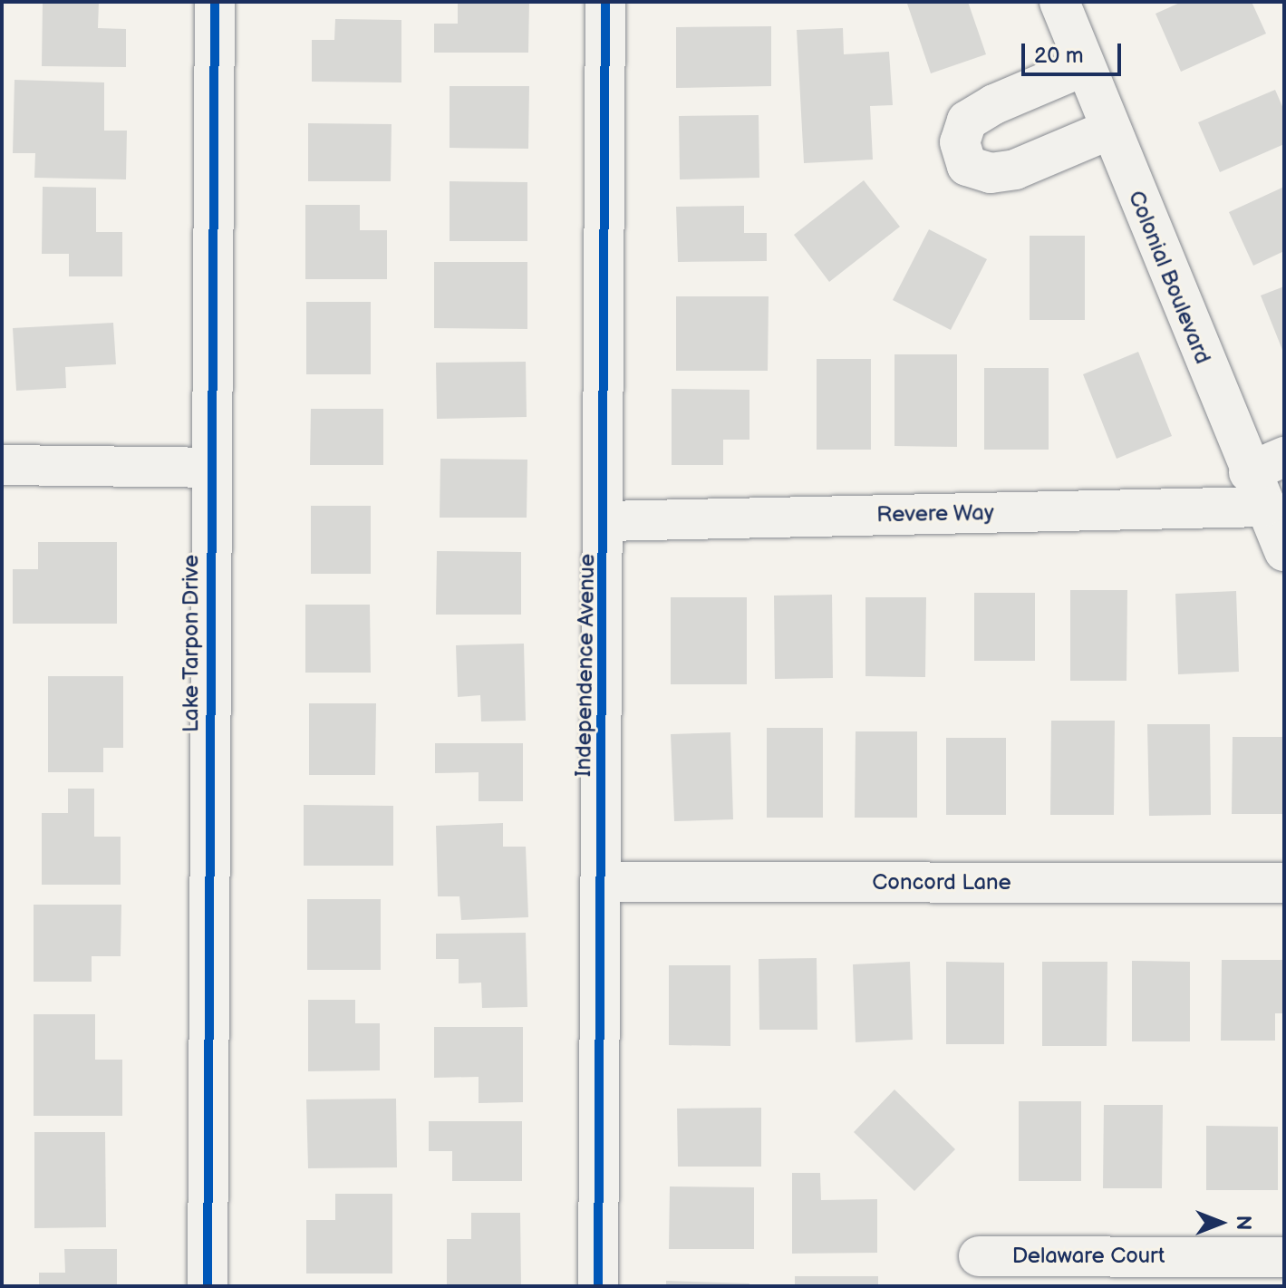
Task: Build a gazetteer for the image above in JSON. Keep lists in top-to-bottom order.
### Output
{
  "streets": {
    "street": [
      "Colonial Boulevard",
      "Revere Way",
      "Lake Tarpon Drive",
      "Independence Avenue",
      "Concord Lane",
      "Delaware Court"
    ]
  },
  "crossings": [
    ["Colonial Boulevard", "Revere Way"],
    ["Revere Way", "Independence Avenue"],
    ["Independence Avenue", "Concord Lane"]
  ],
  "scale_bar": "20 m",
  "north": "right"
}
